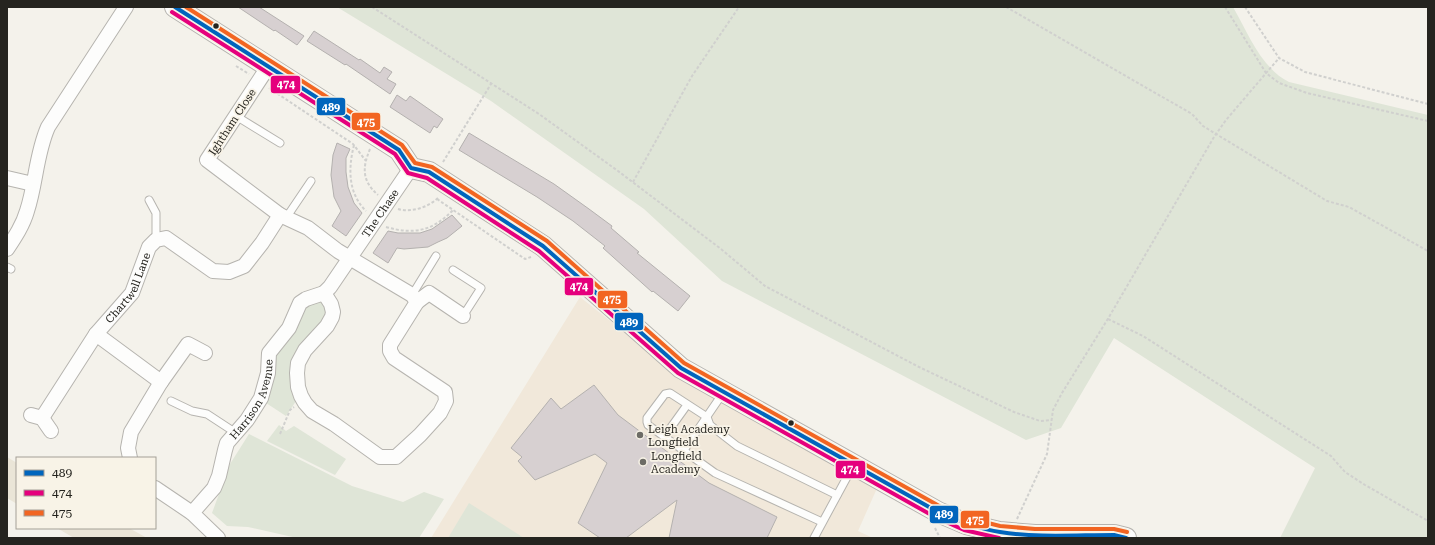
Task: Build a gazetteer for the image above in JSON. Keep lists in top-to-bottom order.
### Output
{
  "streets": {
    "street": [
      "Ightham Close",
      "The Chase",
      "Chartwell Lane",
      "Harrison Avenue"
    ]
  },
  "crossings": [
    ["Ightham Close", "Chartwell Lane"]
  ],
  "places": ["Leigh Academy Longfield", "Longfield Academy"],
  "lines": ["transit line 489", "transit line 475", "transit line 474"],
  "legend": ["489", "474", "475"]
}
